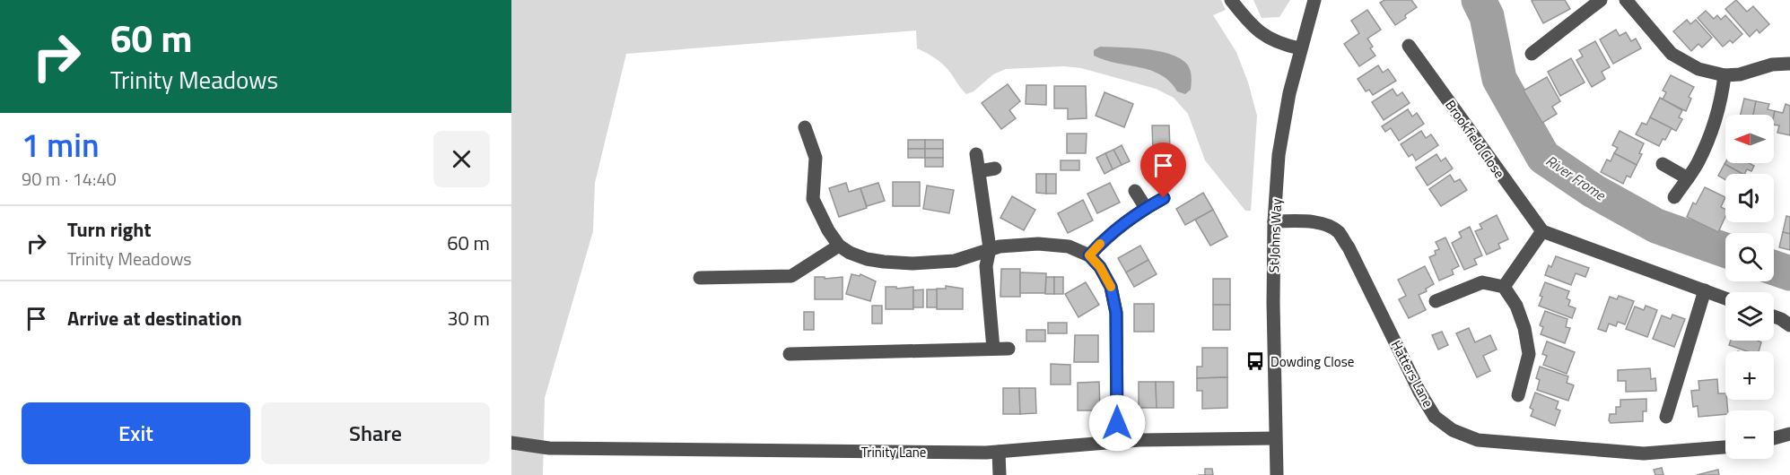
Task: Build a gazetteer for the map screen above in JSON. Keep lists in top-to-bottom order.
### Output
{
  "streets": {
    "street": [
      "Brookfield Close",
      "St Johns Way",
      "Hatters Lane",
      "Trinity Lane"
    ]
  },
  "crossings": [
    ["St Johns Way", "Hatters Lane"],
    ["St Johns Way", "Trinity Lane"]
  ],
  "water": ["River Frome"],
  "places": {
    "bus stop": ["Dowding Close"]
  },
  "north": "left",
  "page": {
    "turn": ["60 m", "Trinity Meadows"],
    "heading": ["1 min", "90 m · 14:40"],
    "map_buttons": ["+", "−"],
    "list": [
      {
        "name": "Turn right",
        "note": "Trinity Meadows",
        "value": "60 m"
      },
      {
        "name": "Arrive at destination",
        "value": "30 m"
      }
    ],
    "buttons": ["Exit", "Share"]
  }
}
